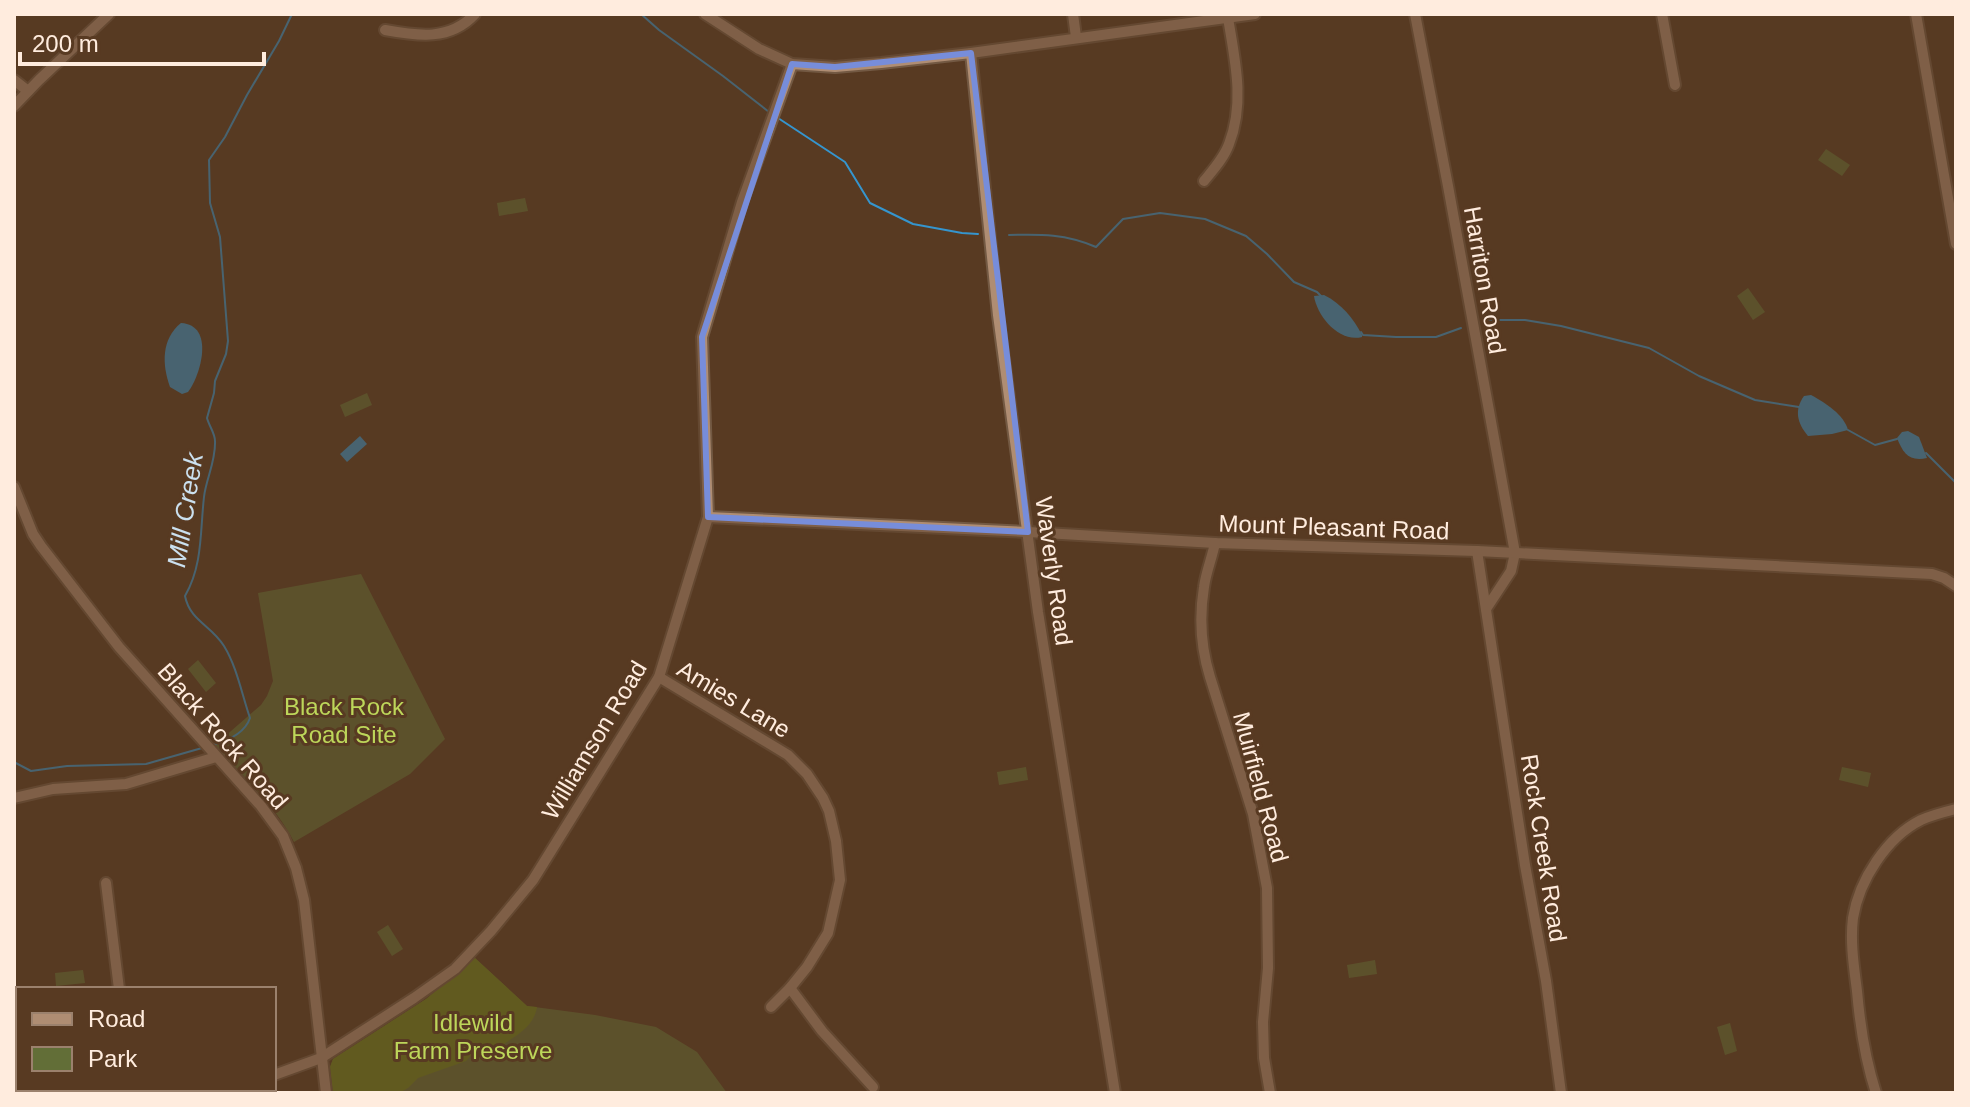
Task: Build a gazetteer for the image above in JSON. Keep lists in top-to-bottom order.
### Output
{
  "streets": {
    "street": [
      "Harriton Road",
      "Mount Pleasant Road",
      "Waverly Road",
      "Amies Lane",
      "Black Rock Road",
      "Williamson Road",
      "Muirfield Road",
      "Rock Creek Road"
    ]
  },
  "crossings": [
    ["Harriton Road", "Mount Pleasant Road"],
    ["Mount Pleasant Road", "Waverly Road"],
    ["Mount Pleasant Road", "Williamson Road"],
    ["Mount Pleasant Road", "Muirfield Road"],
    ["Mount Pleasant Road", "Rock Creek Road"],
    ["Amies Lane", "Williamson Road"],
    ["Black Rock Road", "Williamson Road"]
  ],
  "water": ["Mill Creek"],
  "parks": ["Black Rock Road Site", "Idlewild Farm Preserve"],
  "legend": ["Road", "Park"],
  "scale_bar": "200 m"
}
